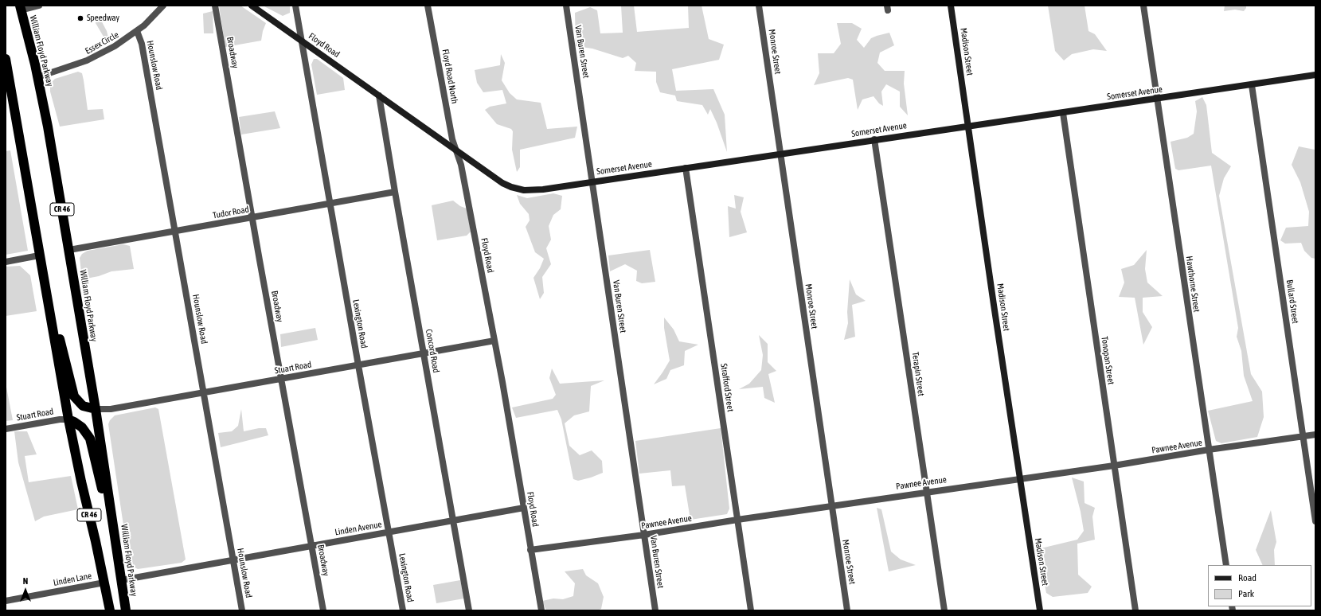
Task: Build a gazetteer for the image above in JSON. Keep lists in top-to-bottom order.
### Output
{
  "streets": {
    "highway": ["William Floyd Parkway", "CR 46"],
    "street": [
      "Essex Circle",
      "Floyd Road",
      "Van Buren Street",
      "Monroe Street",
      "Madison Street",
      "Broadway",
      "Hounslow Road",
      "Floyd Road North",
      "Somerset Avenue",
      "Tudor Road",
      "Hawthorne Street",
      "Bullard Street",
      "Lexington Road",
      "Concord Road",
      "Tonopan Street",
      "Stuart Road",
      "Terapin Street",
      "Strafford Street",
      "Pawnee Avenue",
      "Linden Avenue",
      "Linden Lane"
    ]
  },
  "crossings": [
    ["Essex Circle", "William Floyd Parkway"],
    ["Essex Circle", "Hounslow Road"],
    ["Floyd Road", "Floyd Road North"],
    ["Floyd Road", "Somerset Avenue"],
    ["Floyd Road", "Lexington Road"],
    ["Floyd Road", "Concord Road"],
    ["Floyd Road", "Stuart Road"],
    ["Floyd Road", "Pawnee Avenue"],
    ["Floyd Road", "Linden Avenue"],
    ["William Floyd Parkway", "Tudor Road"],
    ["William Floyd Parkway", "Stuart Road"],
    ["William Floyd Parkway", "Linden Avenue"],
    ["Van Buren Street", "Somerset Avenue"],
    ["Van Buren Street", "Pawnee Avenue"],
    ["Monroe Street", "Somerset Avenue"],
    ["Monroe Street", "Pawnee Avenue"],
    ["Madison Street", "Somerset Avenue"],
    ["Madison Street", "Pawnee Avenue"],
    ["Broadway", "Tudor Road"],
    ["Broadway", "Stuart Road"],
    ["Broadway", "Linden Avenue"],
    ["Hounslow Road", "Tudor Road"],
    ["Hounslow Road", "Stuart Road"],
    ["Hounslow Road", "Linden Avenue"],
    ["Floyd Road North", "Somerset Avenue"],
    ["Somerset Avenue", "Hawthorne Street"],
    ["Somerset Avenue", "Bullard Street"],
    ["Somerset Avenue", "Tonopan Street"],
    ["Somerset Avenue", "Terapin Street"],
    ["Somerset Avenue", "Strafford Street"],
    ["CR 46", "Stuart Road"],
    ["CR 46", "Linden Lane"],
    ["Tudor Road", "Lexington Road"],
    ["Tudor Road", "Concord Road"],
    ["Hawthorne Street", "Pawnee Avenue"],
    ["Bullard Street", "Pawnee Avenue"],
    ["Lexington Road", "Stuart Road"],
    ["Lexington Road", "Linden Avenue"],
    ["Concord Road", "Stuart Road"],
    ["Concord Road", "Linden Avenue"],
    ["Tonopan Street", "Pawnee Avenue"],
    ["Terapin Street", "Pawnee Avenue"],
    ["Strafford Street", "Pawnee Avenue"]
  ],
  "places": ["Speedway"],
  "legend": ["Road", "Park"],
  "north": "top"
}
